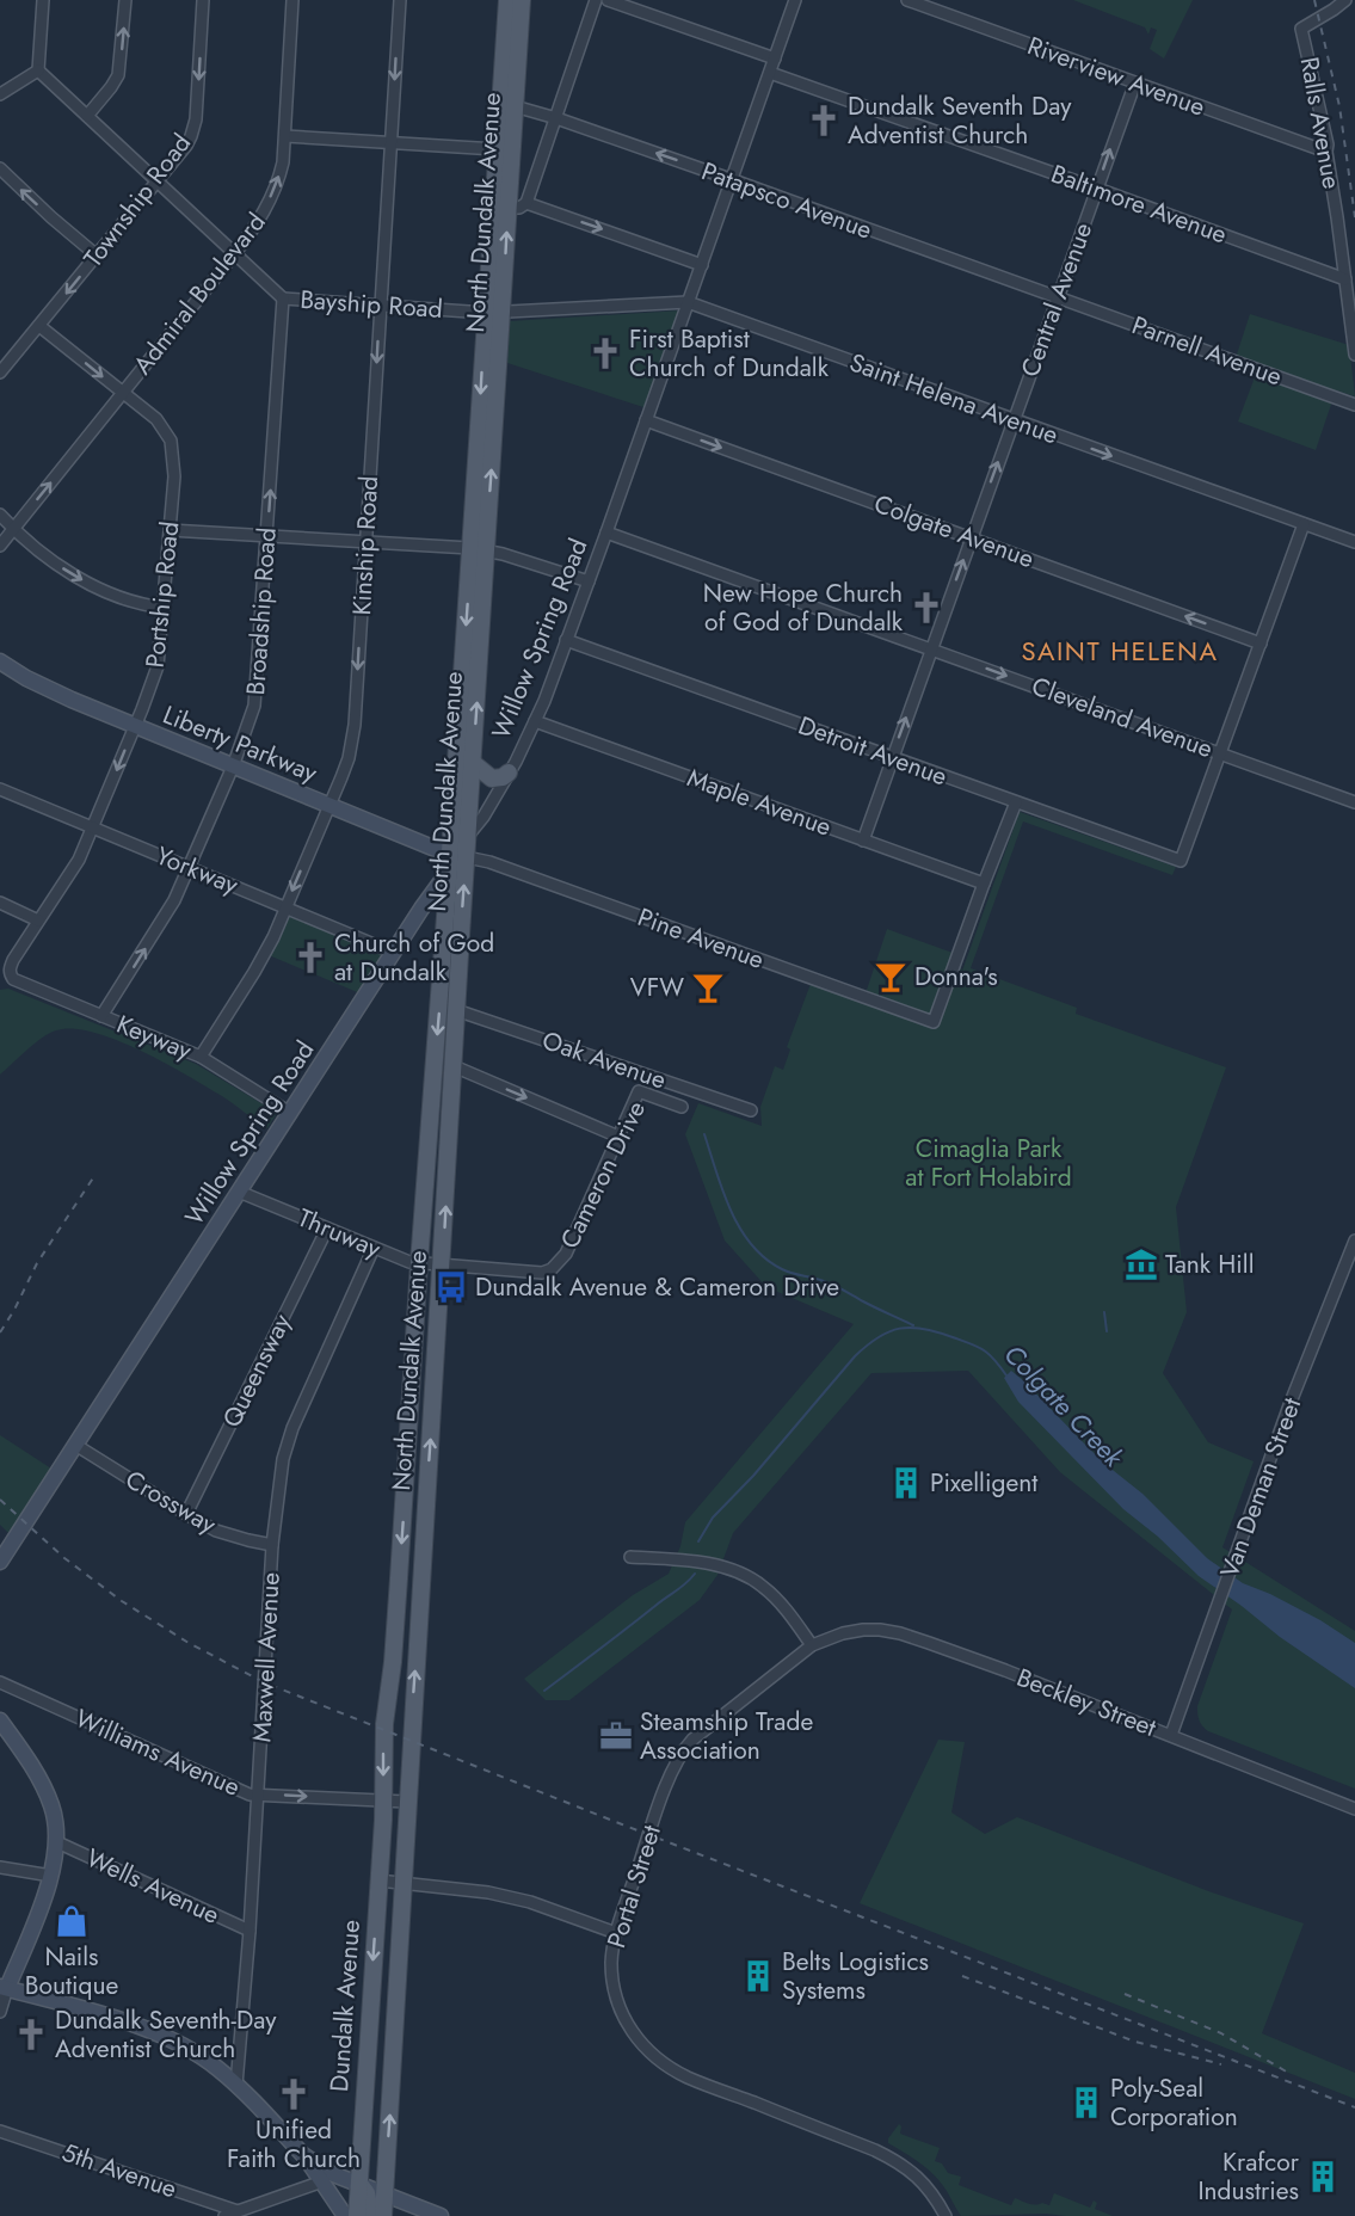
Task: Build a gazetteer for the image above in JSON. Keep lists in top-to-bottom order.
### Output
{
  "streets": {
    "main road": ["North Dundalk Avenue", "Dundalk Avenue"],
    "street": [
      "Riverview Avenue",
      "Ralls Avenue",
      "Township Road",
      "Patapsco Avenue",
      "Baltimore Avenue",
      "Admiral Boulevard",
      "Central Avenue",
      "Bayship Road",
      "Parnell Avenue",
      "Saint Helena Avenue",
      "Colgate Avenue",
      "Kinship Road",
      "Portship Road",
      "Broadship Road",
      "Willow Spring Road",
      "Cleveland Avenue",
      "Liberty Parkway",
      "Detroit Avenue",
      "Maple Avenue",
      "Yorkway",
      "Pine Avenue",
      "Keyway",
      "Oak Avenue",
      "Cameron Drive",
      "Thruway",
      "Queensway",
      "Van Deman Street",
      "Crossway",
      "Maxwell Avenue",
      "Beckley Street",
      "Williams Avenue",
      "Wells Avenue",
      "Portal Street",
      "5th Avenue"
    ]
  },
  "crossings": [
    ["Riverview Avenue", "Ralls Avenue"],
    ["Riverview Avenue", "Central Avenue"],
    ["Ralls Avenue", "Baltimore Avenue"],
    ["Township Road", "Portship Road"],
    ["Patapsco Avenue", "North Dundalk Avenue"],
    ["Patapsco Avenue", "Central Avenue"],
    ["Patapsco Avenue", "Parnell Avenue"],
    ["Patapsco Avenue", "Willow Spring Road"],
    ["Baltimore Avenue", "Central Avenue"],
    ["Baltimore Avenue", "Willow Spring Road"],
    ["North Dundalk Avenue", "Bayship Road"],
    ["North Dundalk Avenue", "Saint Helena Avenue"],
    ["North Dundalk Avenue", "Willow Spring Road"],
    ["North Dundalk Avenue", "Liberty Parkway"],
    ["North Dundalk Avenue", "Pine Avenue"],
    ["North Dundalk Avenue", "Oak Avenue"],
    ["North Dundalk Avenue", "Cameron Drive"],
    ["North Dundalk Avenue", "Thruway"],
    ["North Dundalk Avenue", "Williams Avenue"],
    ["North Dundalk Avenue", "Dundalk Avenue"],
    ["Admiral Boulevard", "Portship Road"],
    ["Central Avenue", "Parnell Avenue"],
    ["Central Avenue", "Saint Helena Avenue"],
    ["Central Avenue", "Colgate Avenue"],
    ["Central Avenue", "Cleveland Avenue"],
    ["Central Avenue", "Detroit Avenue"],
    ["Central Avenue", "Maple Avenue"],
    ["Bayship Road", "Saint Helena Avenue"],
    ["Bayship Road", "Kinship Road"],
    ["Bayship Road", "Broadship Road"],
    ["Saint Helena Avenue", "Willow Spring Road"],
    ["Colgate Avenue", "Willow Spring Road"],
    ["Kinship Road", "Liberty Parkway"],
    ["Kinship Road", "Yorkway"],
    ["Kinship Road", "Keyway"],
    ["Portship Road", "Liberty Parkway"],
    ["Portship Road", "Yorkway"],
    ["Portship Road", "Keyway"],
    ["Broadship Road", "Liberty Parkway"],
    ["Broadship Road", "Yorkway"],
    ["Broadship Road", "Keyway"],
    ["Willow Spring Road", "Cleveland Avenue"],
    ["Willow Spring Road", "Liberty Parkway"],
    ["Willow Spring Road", "Detroit Avenue"],
    ["Willow Spring Road", "Maple Avenue"],
    ["Willow Spring Road", "Yorkway"],
    ["Willow Spring Road", "Pine Avenue"],
    ["Willow Spring Road", "Keyway"],
    ["Willow Spring Road", "Thruway"],
    ["Willow Spring Road", "Crossway"],
    ["Cleveland Avenue", "Detroit Avenue"],
    ["Liberty Parkway", "Pine Avenue"],
    ["Maple Avenue", "Pine Avenue"],
    ["Cameron Drive", "Thruway"],
    ["Thruway", "Queensway"],
    ["Thruway", "Maxwell Avenue"],
    ["Queensway", "Crossway"],
    ["Van Deman Street", "Beckley Street"],
    ["Crossway", "Maxwell Avenue"],
    ["Maxwell Avenue", "Williams Avenue"],
    ["Maxwell Avenue", "Wells Avenue"],
    ["Beckley Street", "Portal Street"],
    ["Williams Avenue", "Dundalk Avenue"]
  ],
  "one_way": [
    "Admiral Boulevard",
    "Central Avenue",
    "Kinship Road",
    "Broadship Road",
    "Cleveland Avenue"
  ],
  "districts": ["SAINT HELENA"],
  "water": ["Colgate Creek"],
  "parks": ["Cimaglia Park at Fort Holabird"],
  "places": {
    "church": [
      "Dundalk Seventh Day Adventist Church",
      "First Baptist Church of Dundalk",
      "New Hope Church of God of Dundalk",
      "Church of God at Dundalk",
      "Dundalk Seventh-Day Adventist Church",
      "Unified Faith Church"
    ],
    "bar": ["Donna's", "VFW"],
    "museum": ["Tank Hill"],
    "bus stop": ["Dundalk Avenue & Cameron Drive"],
    "building": [
      "Pixelligent",
      "Belts Logistics Systems",
      "Poly-Seal Corporation",
      "Krafcor Industries"
    ],
    "office": ["Steamship Trade Association"],
    "shop": ["Nails Boutique"]
  }
}
